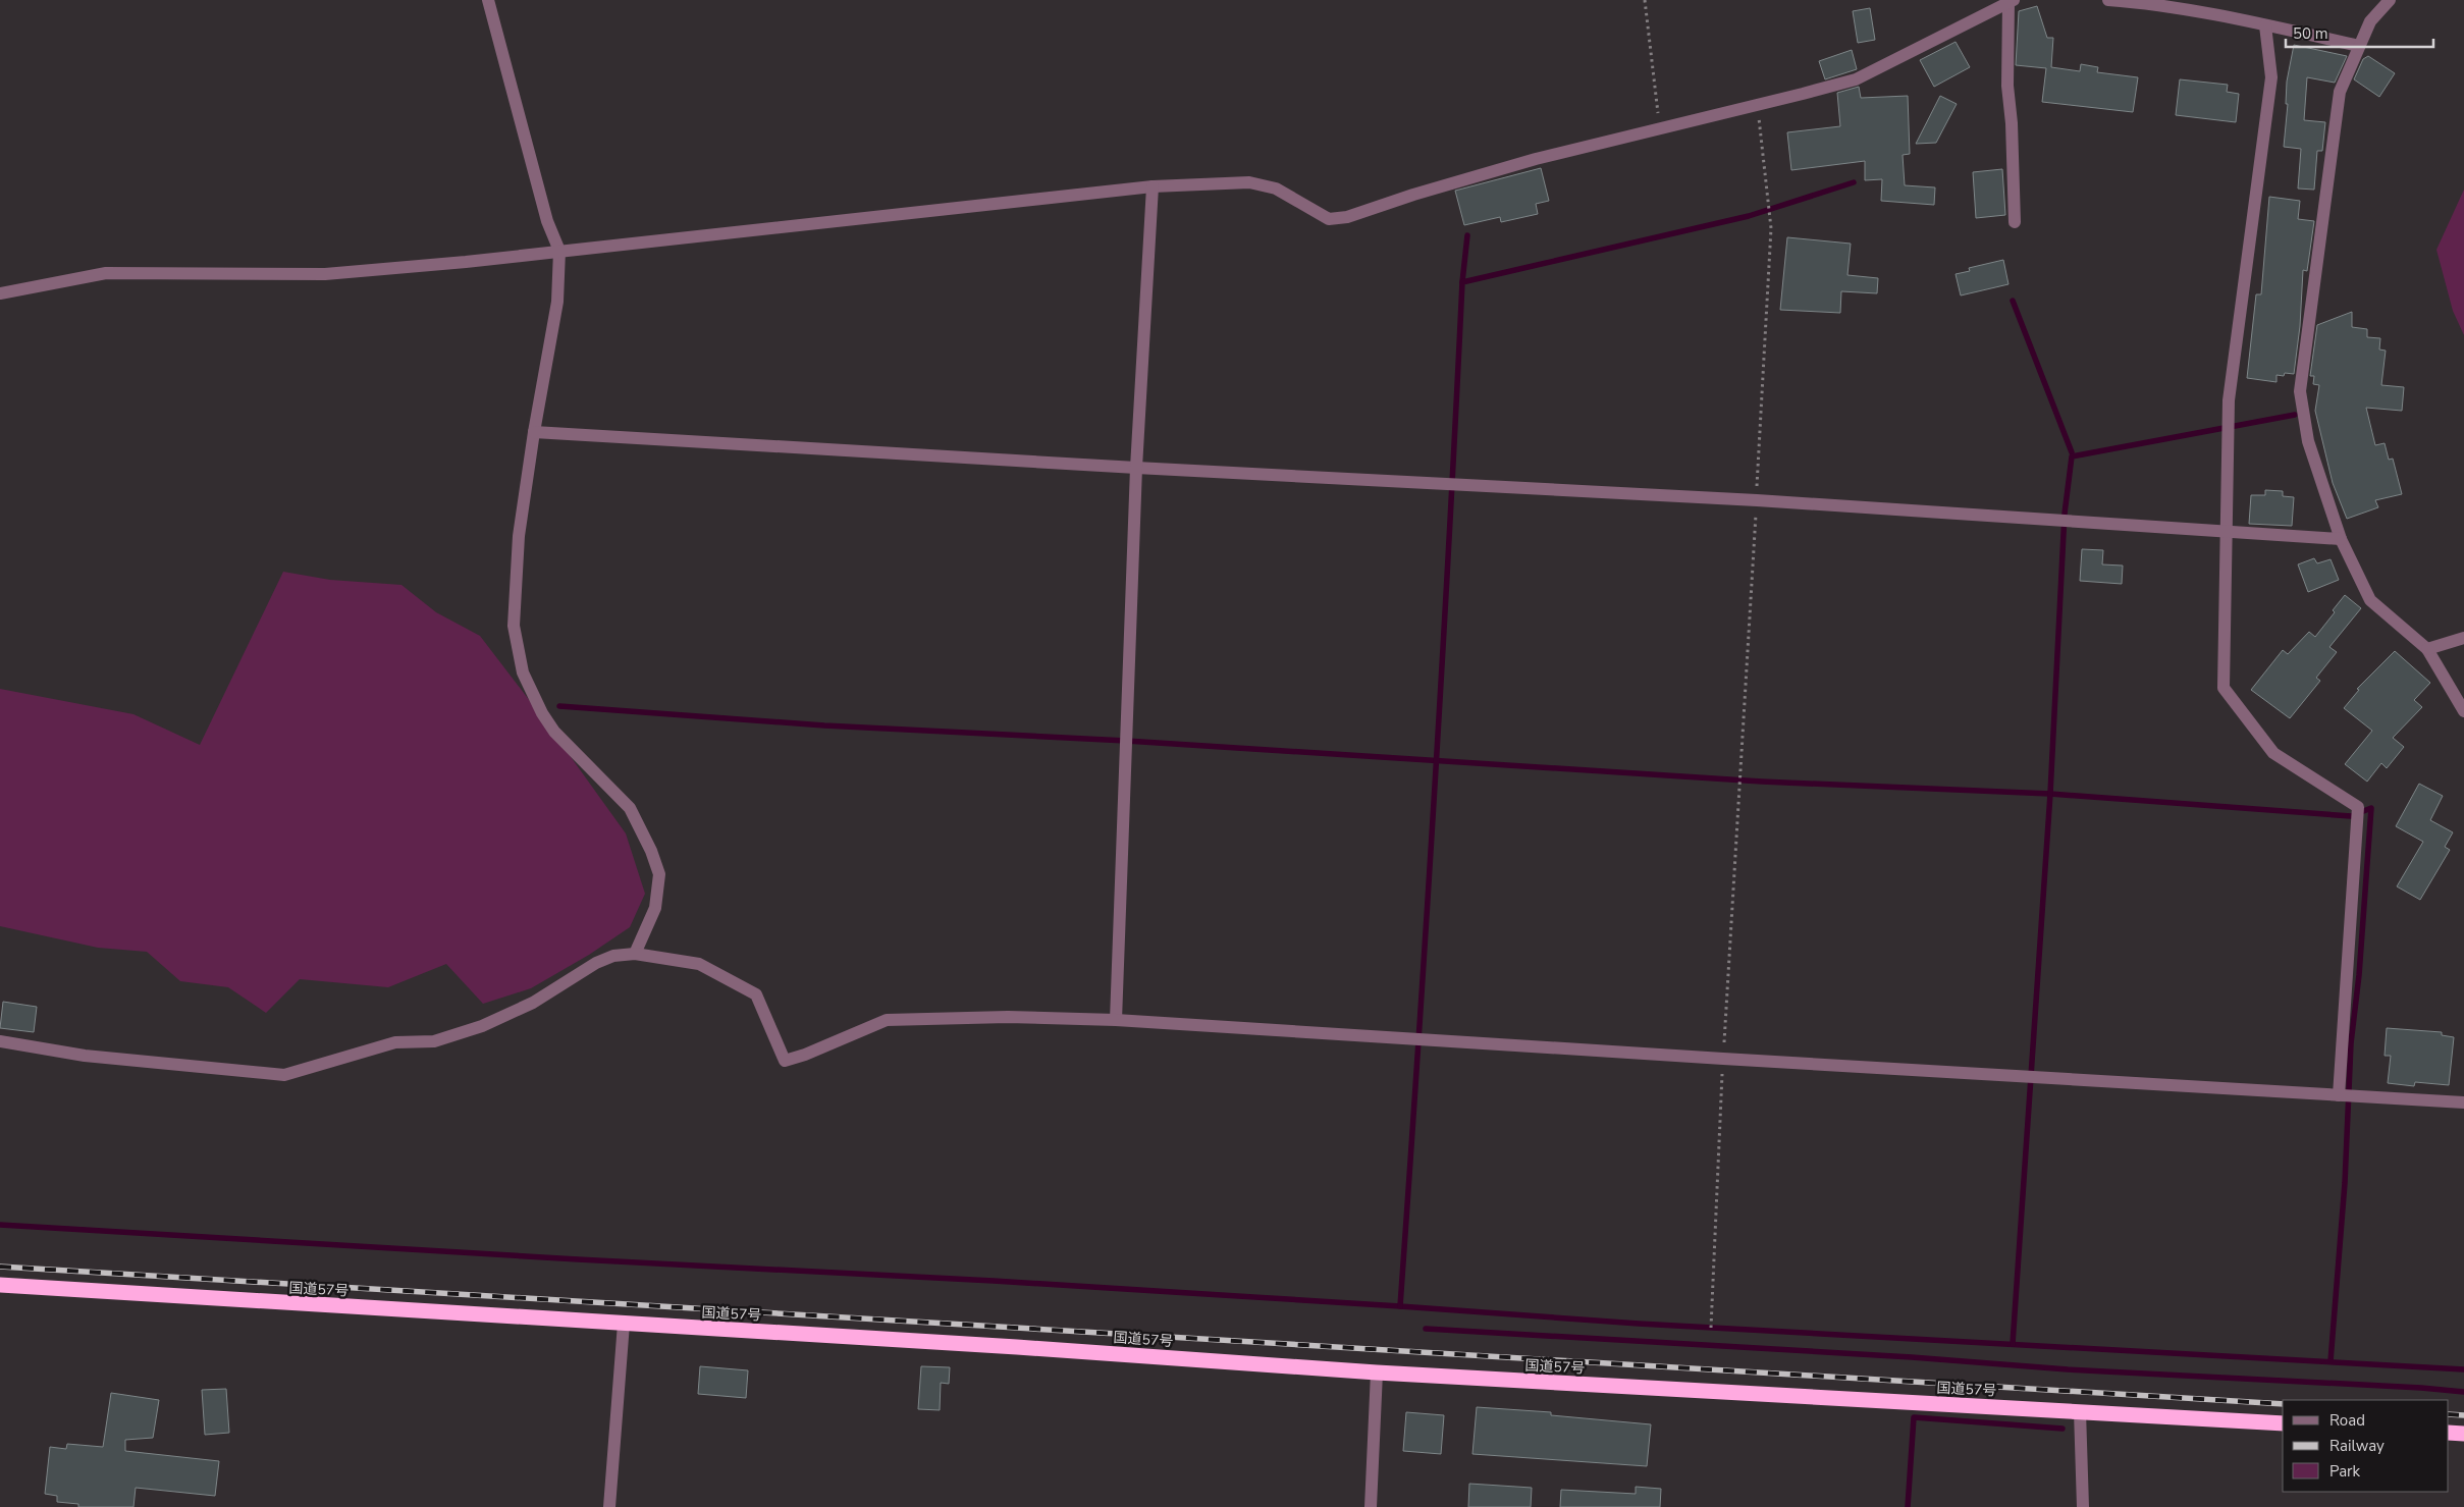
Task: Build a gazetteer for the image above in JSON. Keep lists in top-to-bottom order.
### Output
{
  "streets": {
    "highway": ["国道57号"]
  },
  "legend": ["Road", "Railway", "Park"],
  "scale_bar": "50 m"
}
